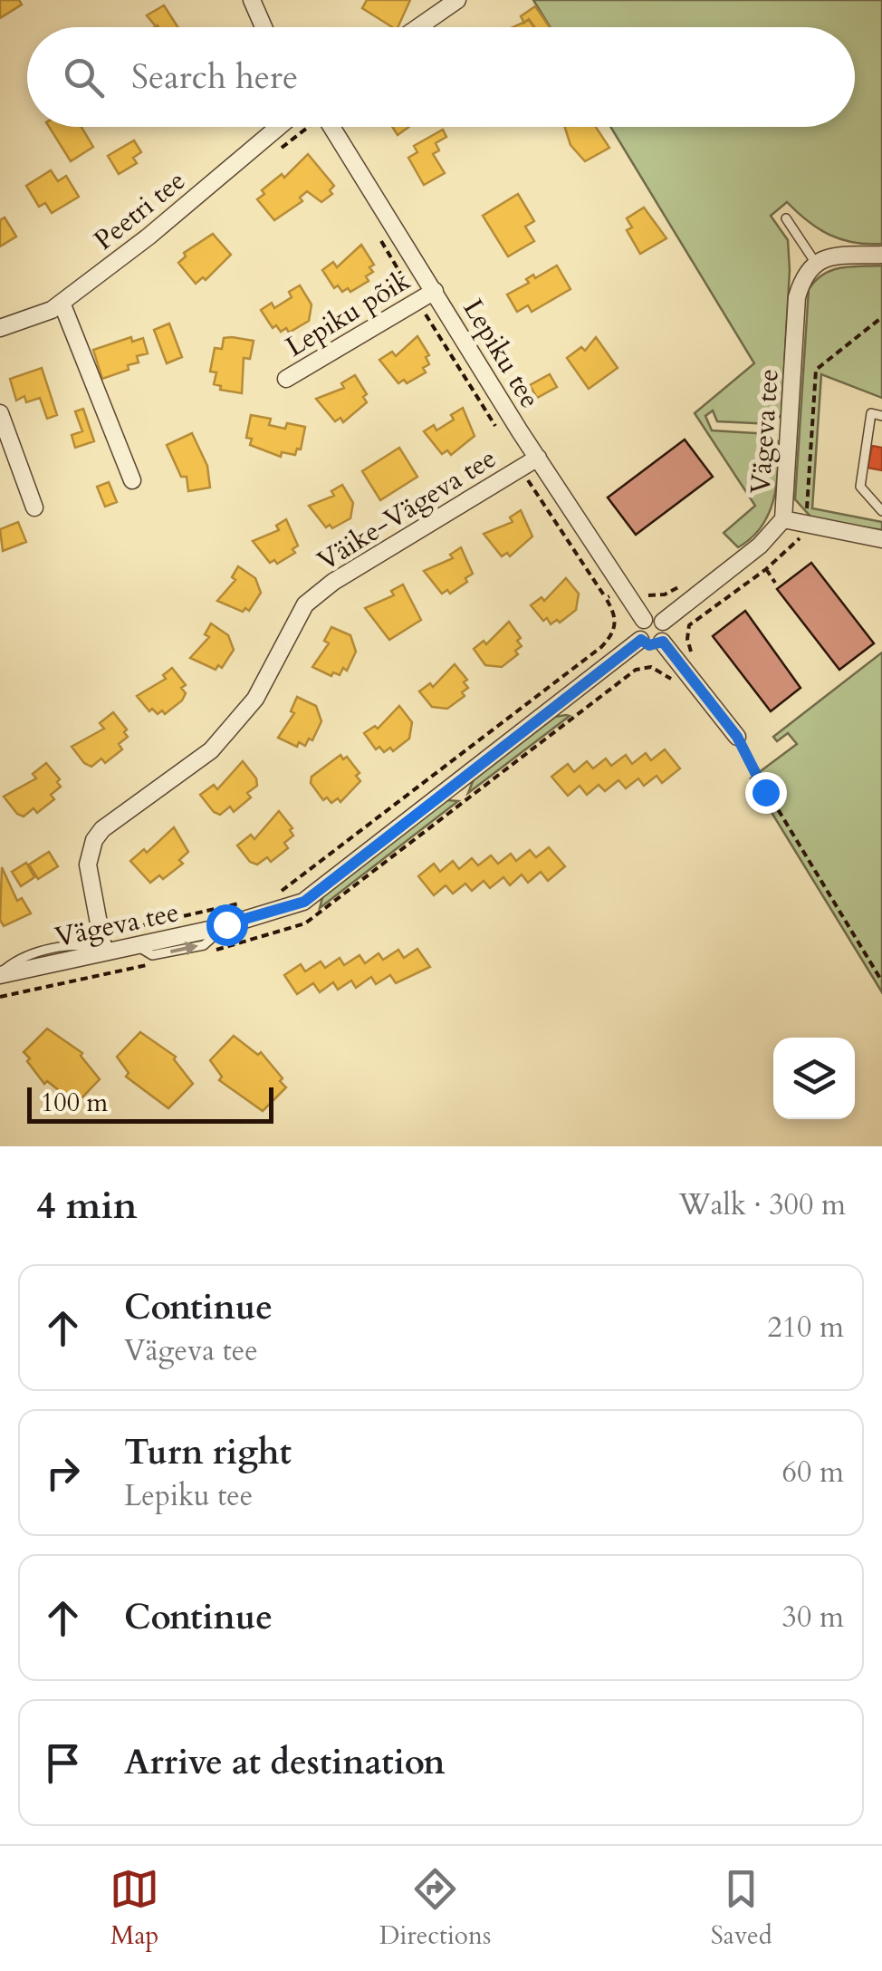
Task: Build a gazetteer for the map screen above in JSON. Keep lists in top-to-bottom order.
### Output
{
  "streets": {
    "street": [
      "Peetri tee",
      "Lepiku põik",
      "Lepiku tee",
      "Vägeva tee",
      "Väike-Vägeva tee"
    ]
  },
  "crossings": [
    ["Lepiku põik", "Lepiku tee"],
    ["Lepiku tee", "Vägeva tee"],
    ["Lepiku tee", "Väike-Vägeva tee"],
    ["Vägeva tee", "Väike-Vägeva tee"]
  ],
  "scale_bar": "100 m",
  "page": {
    "search": "Search here",
    "scale": "100 m",
    "heading": ["4 min", "Walk · 300 m"],
    "list": [
      ["Continue", "Vägeva tee", "210 m"],
      ["Turn right", "Lepiku tee", "60 m"],
      ["Continue", "30 m"],
      "Arrive at destination"
    ],
    "nav": ["Map", "Directions", "Saved"]
  }
}
